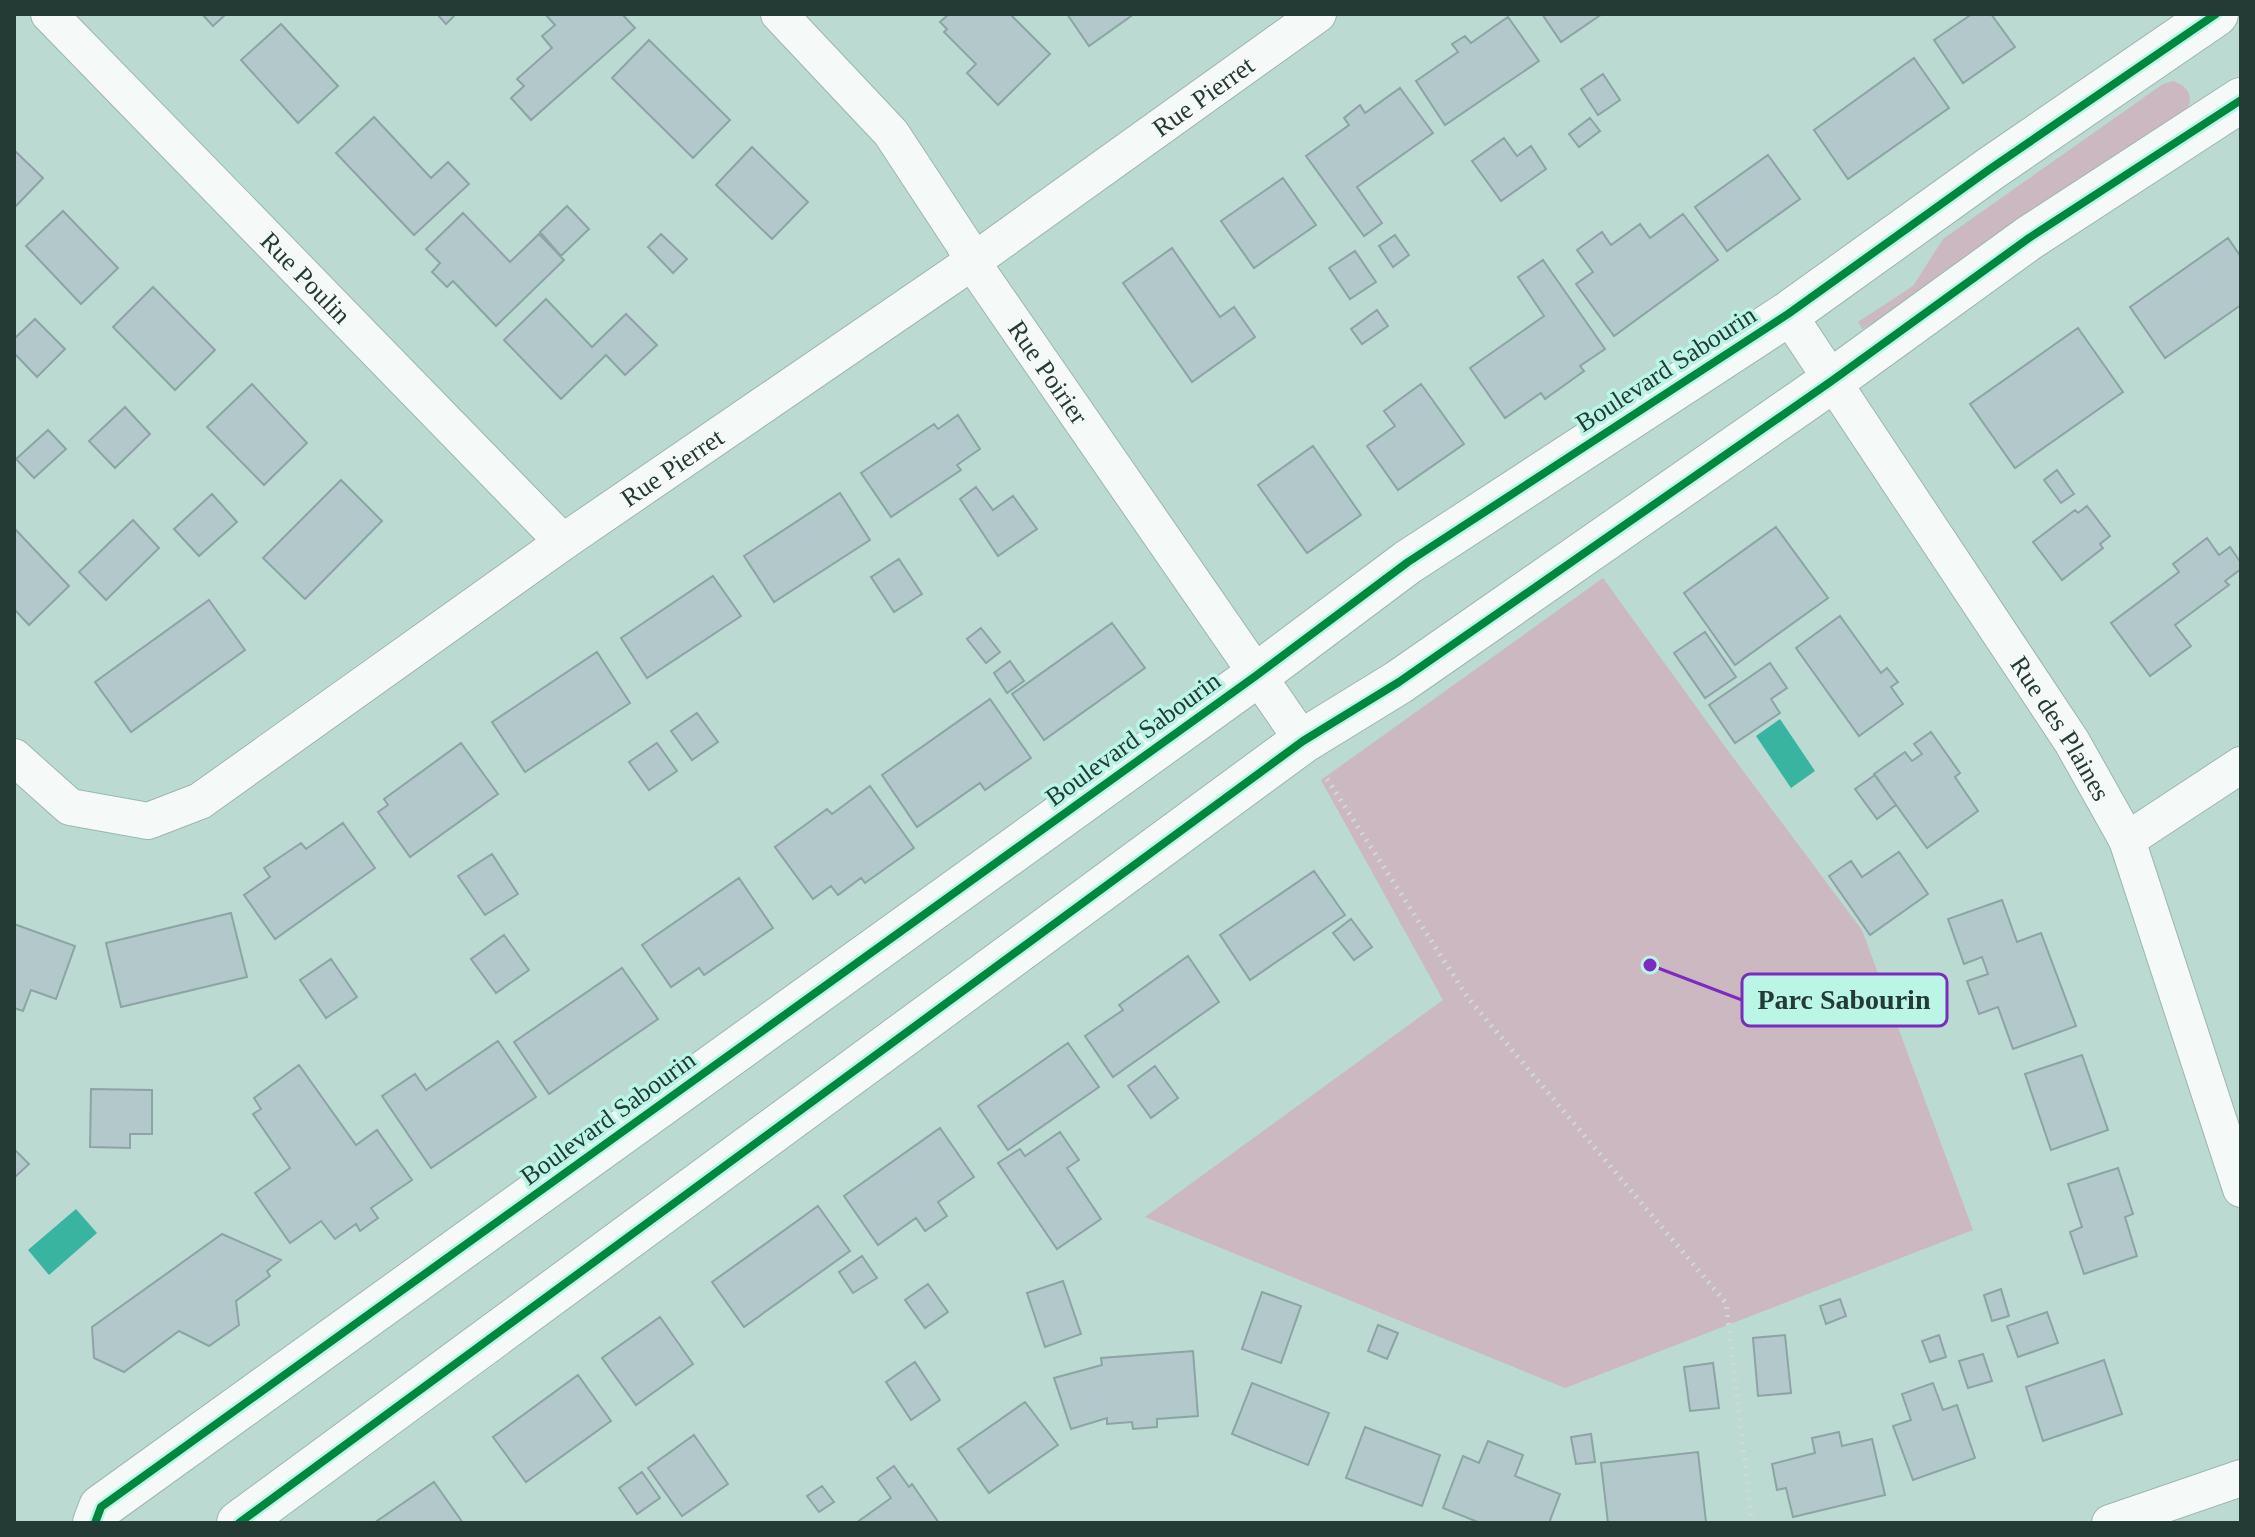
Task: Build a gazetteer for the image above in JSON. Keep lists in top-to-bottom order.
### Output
{
  "streets": {
    "street": [
      "Rue Pierret",
      "Rue Poulin",
      "Boulevard Sabourin",
      "Rue Poirier",
      "Rue des Plaines"
    ]
  },
  "crossings": [
    ["Rue Pierret", "Rue Poulin"],
    ["Rue Pierret", "Rue Poirier"],
    ["Boulevard Sabourin", "Rue Poirier"],
    ["Boulevard Sabourin", "Rue des Plaines"]
  ],
  "places": ["Parc Sabourin"]
}
